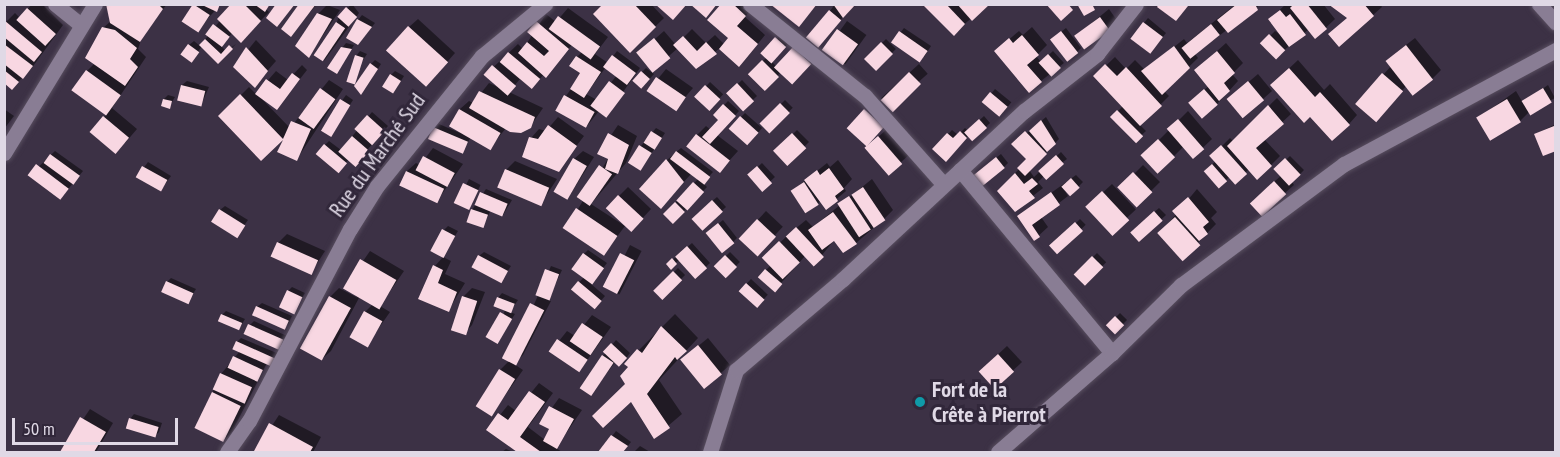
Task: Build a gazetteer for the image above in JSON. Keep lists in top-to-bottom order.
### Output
{
  "streets": {
    "street": ["Rue du Marché Sud"]
  },
  "places": ["Fort de la Crête à Pierrot"],
  "scale_bar": "50 m"
}
